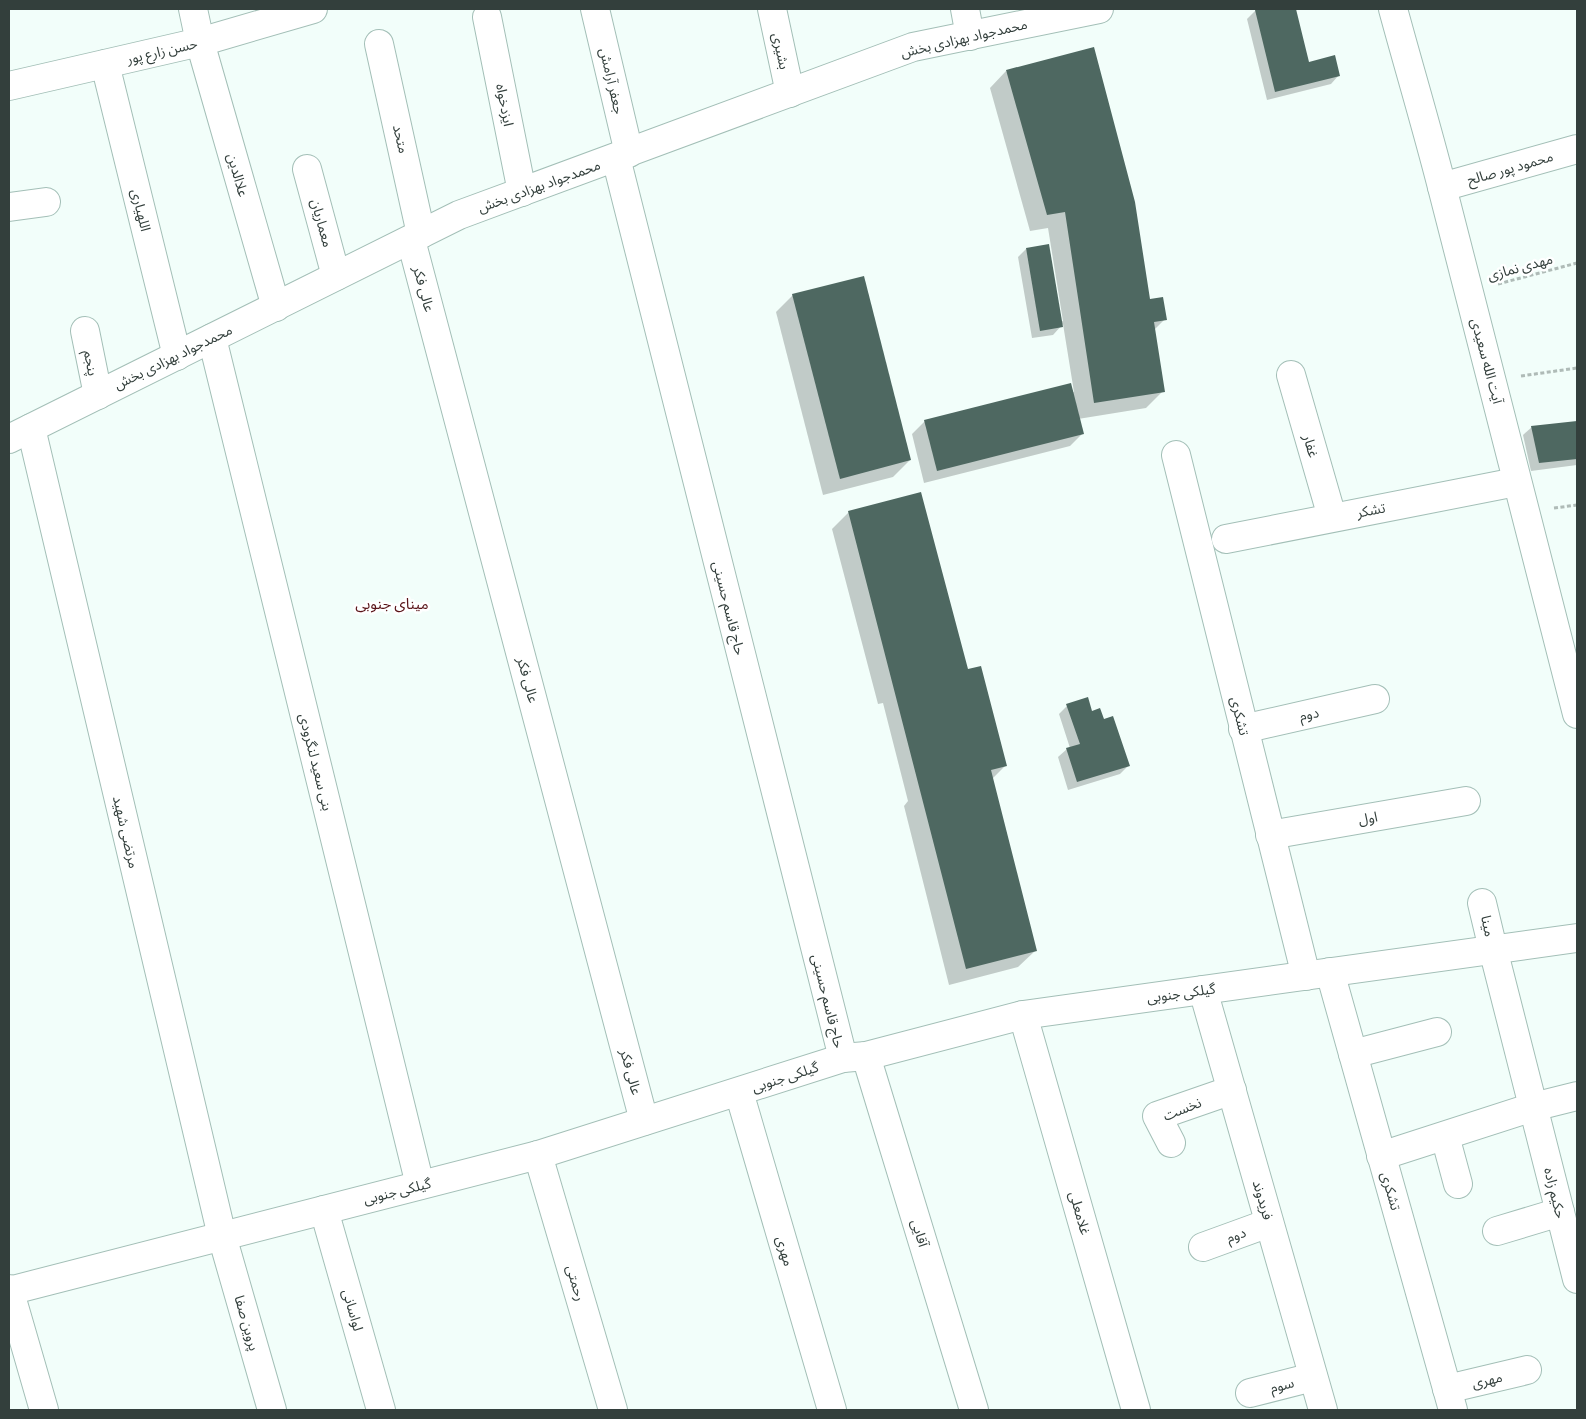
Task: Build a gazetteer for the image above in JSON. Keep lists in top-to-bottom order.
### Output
{
  "streets": {
    "street": [
      "محمدجواد بهزادی بخش",
      "حسن زارع پور",
      "بشیری",
      "جعفر آرامش",
      "ایزدخواه",
      "متحد",
      "محمود پور صالح",
      "علاالدین",
      "اللهیاری",
      "معماریان",
      "عالی فکر",
      "آیت الله سعیدی",
      "پنجم",
      "غفار",
      "تشکر",
      "حاج قاسم حسینی",
      "دوم",
      "تشکری",
      "بنی سعید لنگرودی",
      "اول",
      "مرتضی شهید",
      "مینا",
      "گیلکی جنوبی",
      "نخست",
      "حکیم زاده",
      "فریدوند",
      "غلامعلی",
      "آقایی",
      "مهری",
      "رحمتی",
      "لواسانی",
      "پروین صفا",
      "سوم"
    ],
    "path": ["مهدی نمازی"]
  },
  "crossings": [
    ["محمدجواد بهزادی بخش", "بشیری"],
    ["محمدجواد بهزادی بخش", "جعفر آرامش"],
    ["محمدجواد بهزادی بخش", "ایزدخواه"],
    ["محمدجواد بهزادی بخش", "متحد"],
    ["محمدجواد بهزادی بخش", "علاالدین"],
    ["محمدجواد بهزادی بخش", "اللهیاری"],
    ["محمدجواد بهزادی بخش", "معماریان"],
    ["محمدجواد بهزادی بخش", "عالی فکر"],
    ["محمدجواد بهزادی بخش", "پنجم"],
    ["محمدجواد بهزادی بخش", "حاج قاسم حسینی"],
    ["محمدجواد بهزادی بخش", "بنی سعید لنگرودی"],
    ["محمدجواد بهزادی بخش", "مرتضی شهید"],
    ["حسن زارع پور", "علاالدین"],
    ["حسن زارع پور", "اللهیاری"],
    ["جعفر آرامش", "حاج قاسم حسینی"],
    ["متحد", "عالی فکر"],
    ["محمود پور صالح", "آیت الله سعیدی"],
    ["مهدی نمازی", "آیت الله سعیدی"],
    ["عالی فکر", "گیلکی جنوبی"],
    ["آیت الله سعیدی", "تشکر"],
    ["غفار", "تشکر"],
    ["حاج قاسم حسینی", "گیلکی جنوبی"],
    ["حاج قاسم حسینی", "آقایی"],
    ["دوم", "تشکری"],
    ["دوم", "فریدوند"],
    ["تشکری", "اول"],
    ["تشکری", "گیلکی جنوبی"],
    ["تشکری", "مهری"],
    ["بنی سعید لنگرودی", "گیلکی جنوبی"],
    ["مرتضی شهید", "گیلکی جنوبی"],
    ["مرتضی شهید", "پروین صفا"],
    ["مینا", "گیلکی جنوبی"],
    ["مینا", "حکیم زاده"],
    ["گیلکی جنوبی", "حکیم زاده"],
    ["گیلکی جنوبی", "فریدوند"],
    ["گیلکی جنوبی", "غلامعلی"],
    ["گیلکی جنوبی", "آقایی"],
    ["گیلکی جنوبی", "مهری"],
    ["گیلکی جنوبی", "رحمتی"],
    ["گیلکی جنوبی", "لواسانی"],
    ["گیلکی جنوبی", "پروین صفا"],
    ["نخست", "فریدوند"],
    ["فریدوند", "سوم"]
  ],
  "districts": ["مینای جنوبی"]
}
